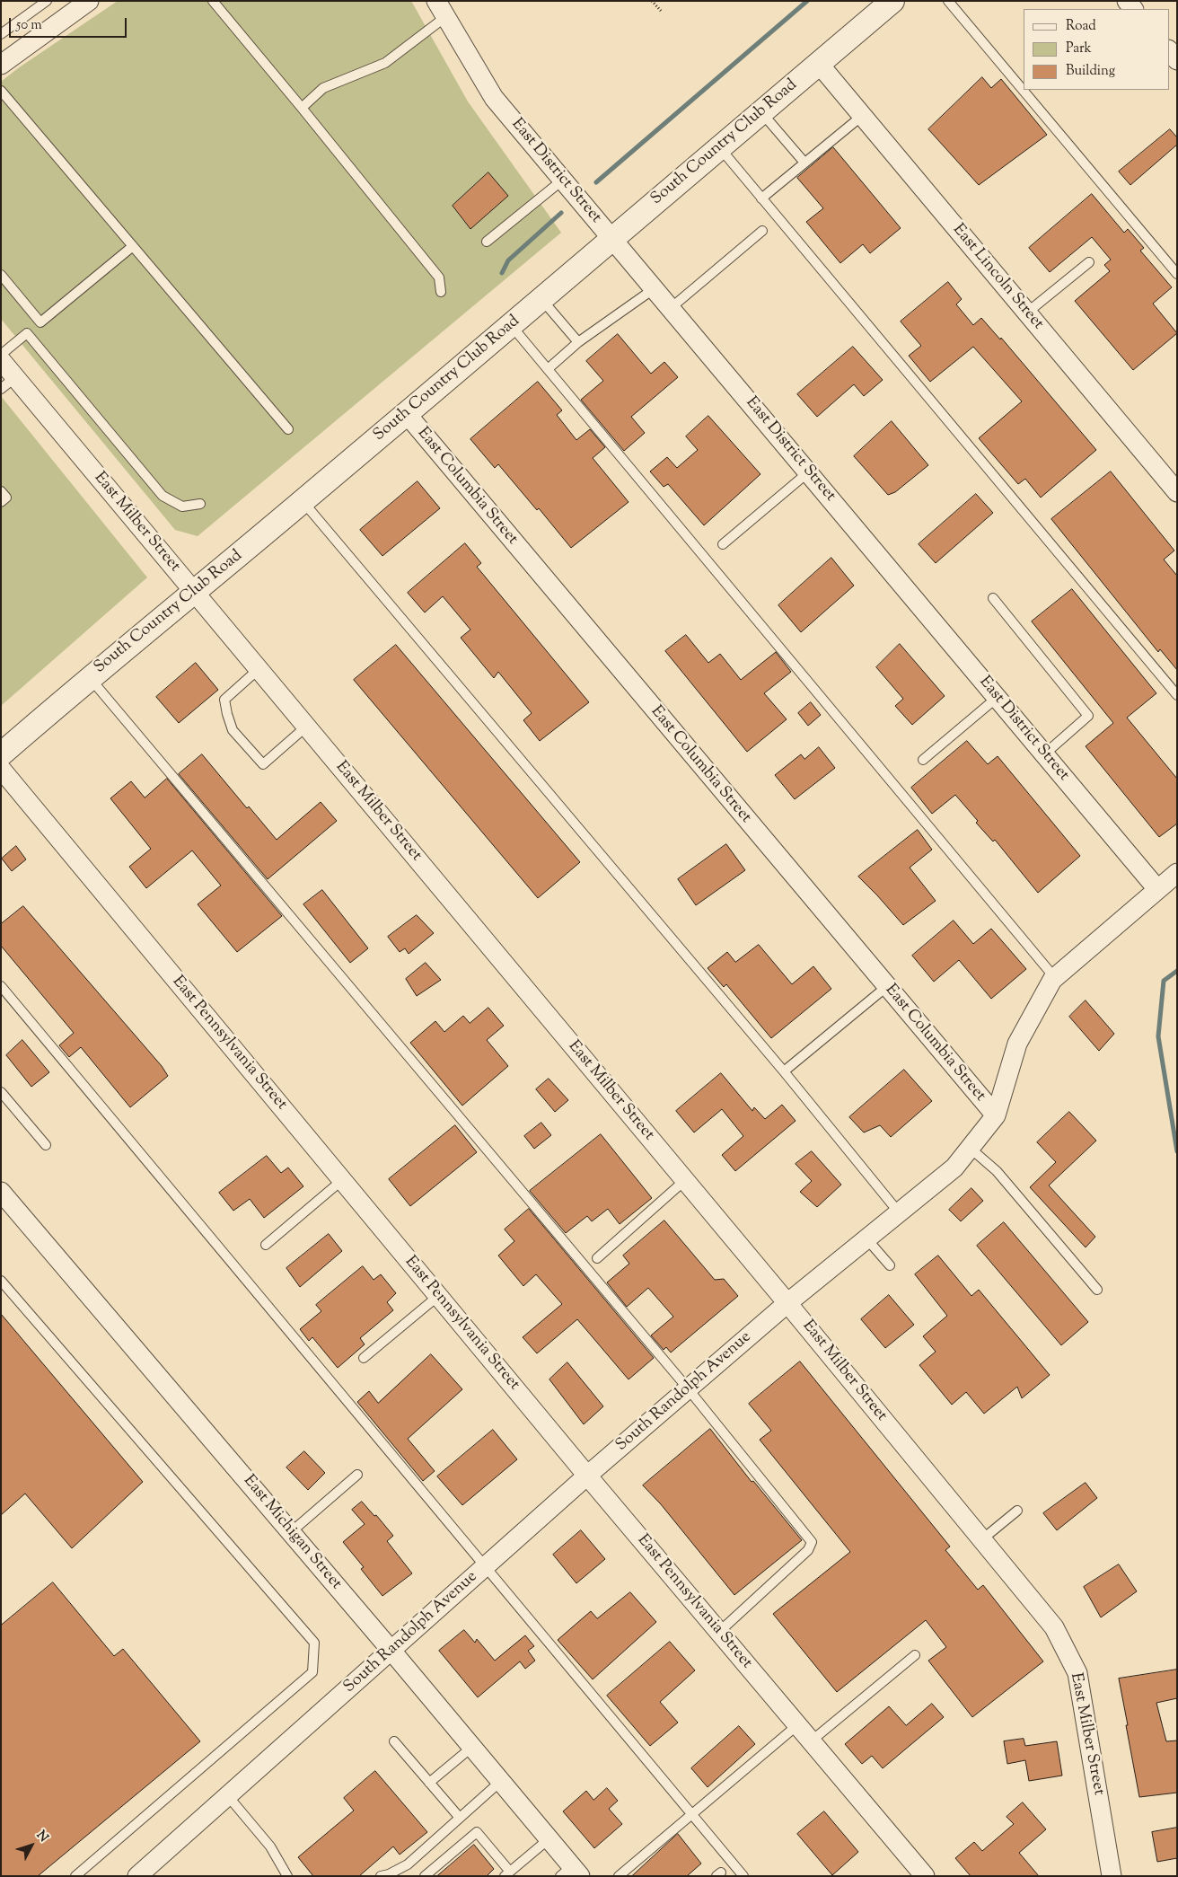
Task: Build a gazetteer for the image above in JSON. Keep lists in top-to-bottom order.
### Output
{
  "streets": {
    "street": [
      "South Country Club Road",
      "East District Street",
      "East Lincoln Street",
      "East Columbia Street",
      "East Milber Street",
      "East Pennsylvania Street",
      "South Randolph Avenue",
      "East Michigan Street"
    ]
  },
  "crossings": [
    ["South Country Club Road", "East District Street"],
    ["South Country Club Road", "East Lincoln Street"],
    ["South Country Club Road", "East Columbia Street"],
    ["South Country Club Road", "East Milber Street"],
    ["East District Street", "South Randolph Avenue"],
    ["East Columbia Street", "South Randolph Avenue"],
    ["East Milber Street", "South Randolph Avenue"],
    ["East Pennsylvania Street", "South Randolph Avenue"],
    ["South Randolph Avenue", "East Michigan Street"]
  ],
  "legend": ["Road", "Park", "Building"],
  "scale_bar": "50 m",
  "north": "top right"
}
